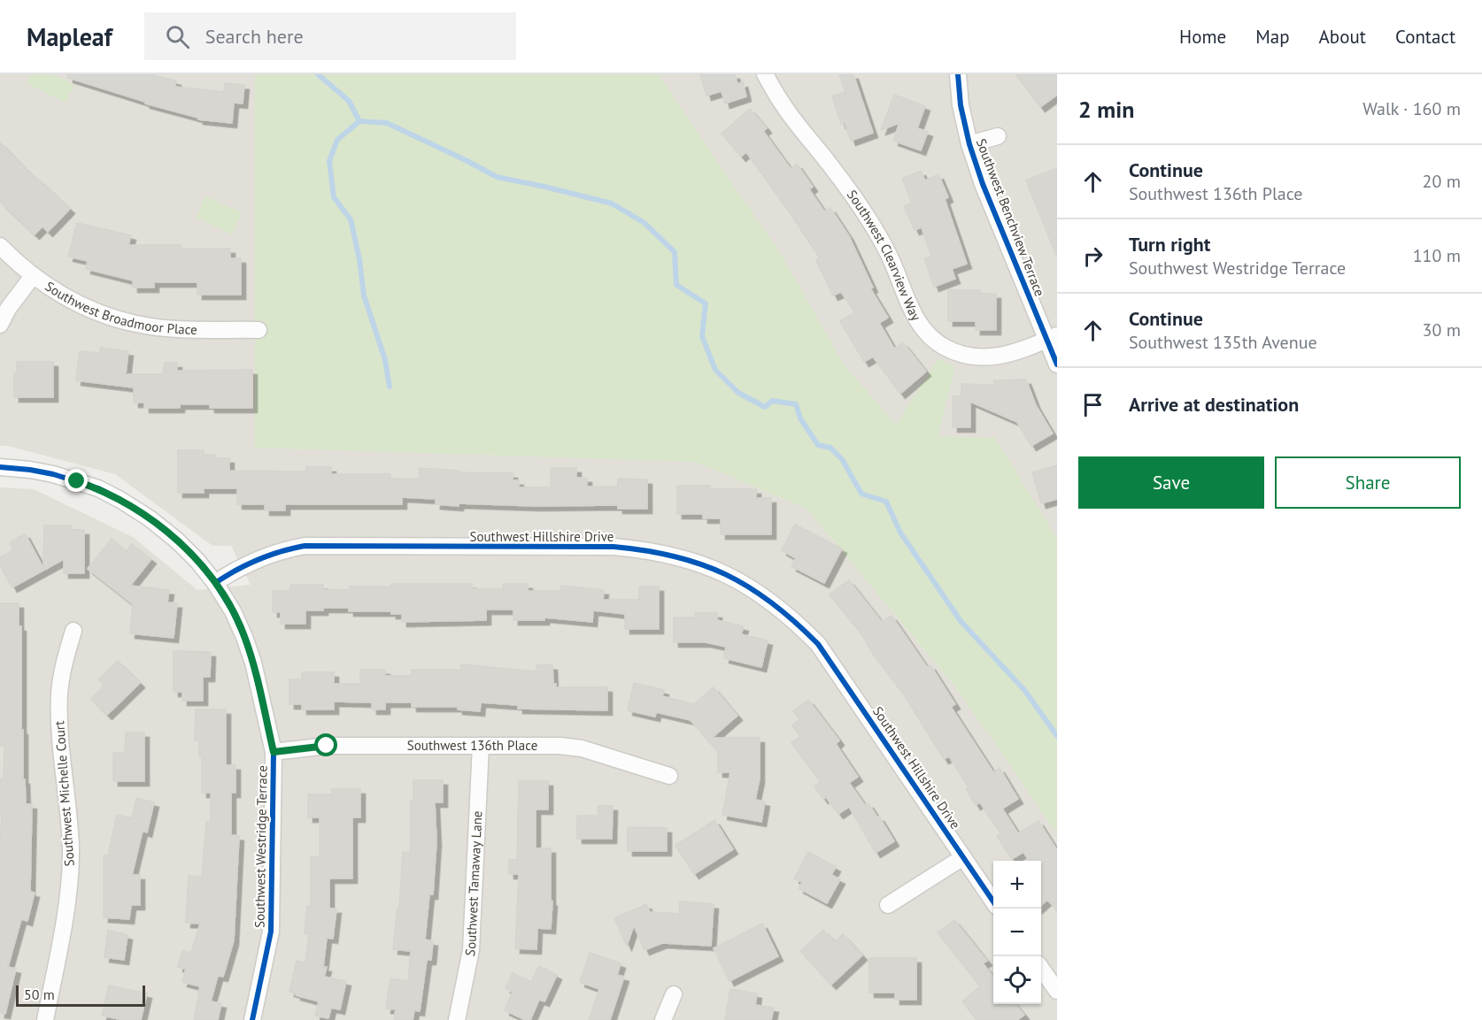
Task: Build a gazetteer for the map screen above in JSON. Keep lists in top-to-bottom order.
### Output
{
  "streets": {
    "street": [
      "Southwest Benchview Terrace",
      "Southwest Clearview Way",
      "Southwest Broadmoor Place",
      "Southwest Hillshire Drive",
      "Southwest 136th Place",
      "Southwest Michelle Court",
      "Southwest Westridge Terrace",
      "Southwest Tamaway Lane"
    ]
  },
  "crossings": [
    ["Southwest Benchview Terrace", "Southwest Clearview Way"],
    ["Southwest Hillshire Drive", "Southwest Westridge Terrace"],
    ["Southwest 136th Place", "Southwest Westridge Terrace"],
    ["Southwest 136th Place", "Southwest Tamaway Lane"]
  ],
  "scale_bar": "50 m",
  "page": {
    "header": "Mapleaf",
    "search": "Search here",
    "nav": [
      "Home",
      "Map",
      "About",
      "Contact"
    ],
    "heading": ["2 min", "Walk · 160 m"],
    "list": [
      ["Continue", "Southwest 136th Place", "20 m"],
      ["Turn right", "Southwest Westridge Terrace", "110 m"],
      ["Continue", "Southwest 135th Avenue", "30 m"],
      "Arrive at destination"
    ],
    "buttons": ["Save", "Share"],
    "map_buttons": ["+", "−"],
    "scale": "50 m"
  }
}
